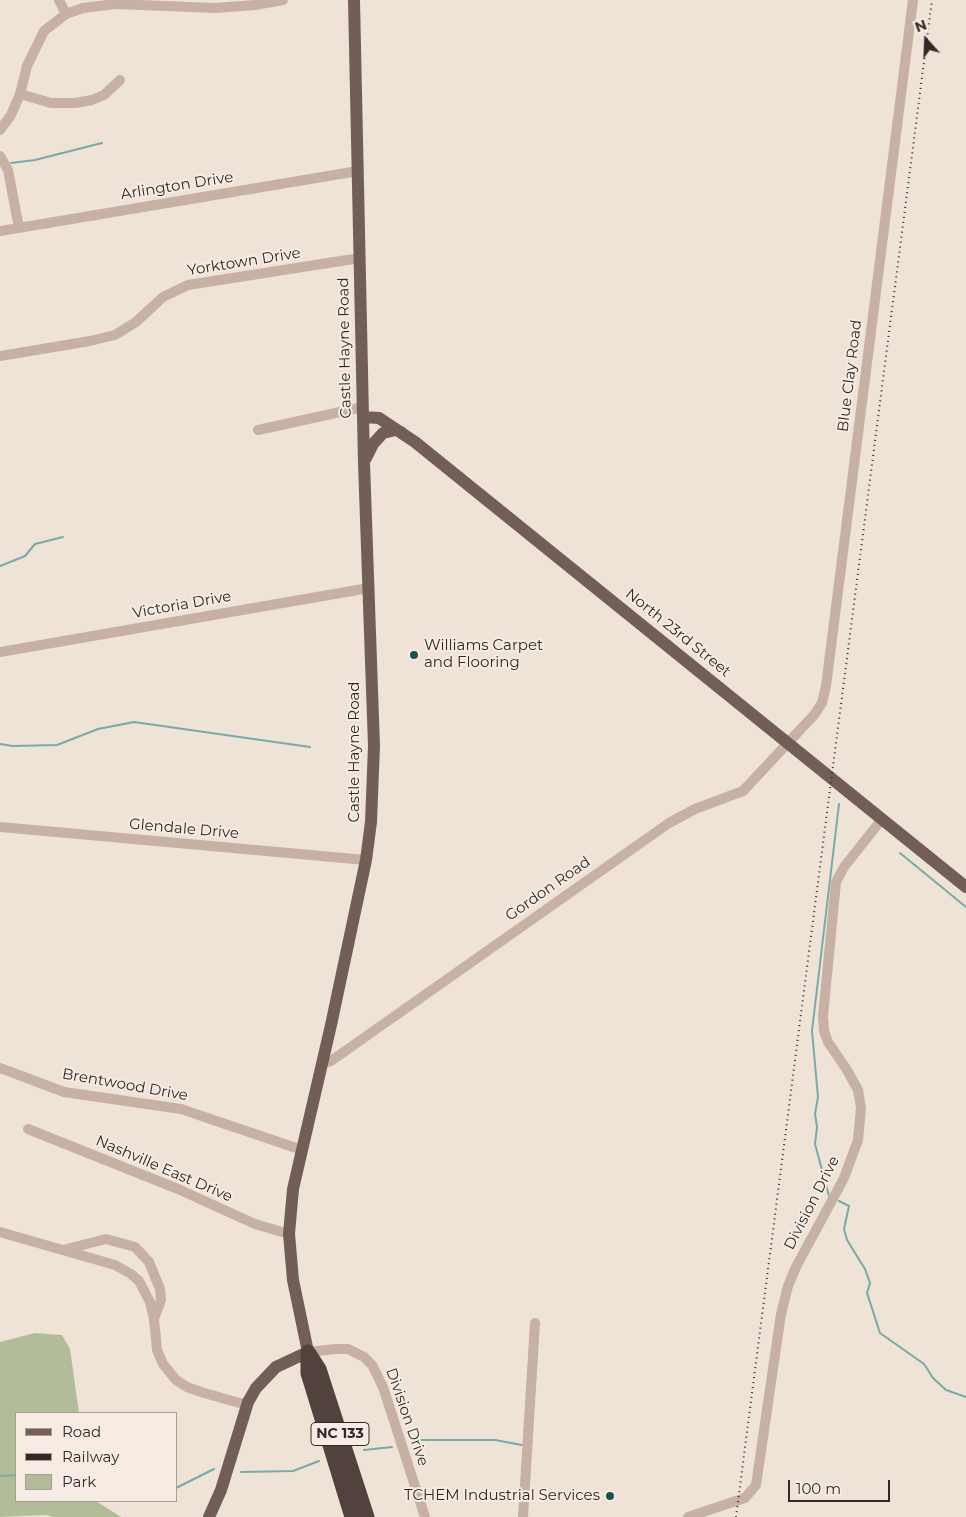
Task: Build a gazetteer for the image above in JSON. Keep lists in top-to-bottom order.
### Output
{
  "streets": {
    "highway": ["NC 133"],
    "main road": ["Castle Hayne Road", "North 23rd Street"],
    "street": [
      "Arlington Drive",
      "Yorktown Drive",
      "Blue Clay Road",
      "Victoria Drive",
      "Glendale Drive",
      "Gordon Road",
      "Brentwood Drive",
      "Nashville East Drive",
      "Division Drive"
    ]
  },
  "crossings": [
    ["Arlington Drive", "Castle Hayne Road"],
    ["Yorktown Drive", "Castle Hayne Road"],
    ["Castle Hayne Road", "Victoria Drive"],
    ["Castle Hayne Road", "North 23rd Street"],
    ["Castle Hayne Road", "Glendale Drive"],
    ["Castle Hayne Road", "Gordon Road"],
    ["Castle Hayne Road", "Brentwood Drive"],
    ["Castle Hayne Road", "Nashville East Drive"],
    ["Castle Hayne Road", "Division Drive"],
    ["Castle Hayne Road", "NC 133"],
    ["Blue Clay Road", "North 23rd Street"],
    ["Blue Clay Road", "Gordon Road"],
    ["North 23rd Street", "Gordon Road"],
    ["North 23rd Street", "Division Drive"],
    ["Division Drive", "NC 133"]
  ],
  "places": ["Williams Carpet and Flooring", "TCHEM Industrial Services"],
  "legend": ["Road", "Railway", "Park"],
  "scale_bar": "100 m",
  "north": "top"
}
